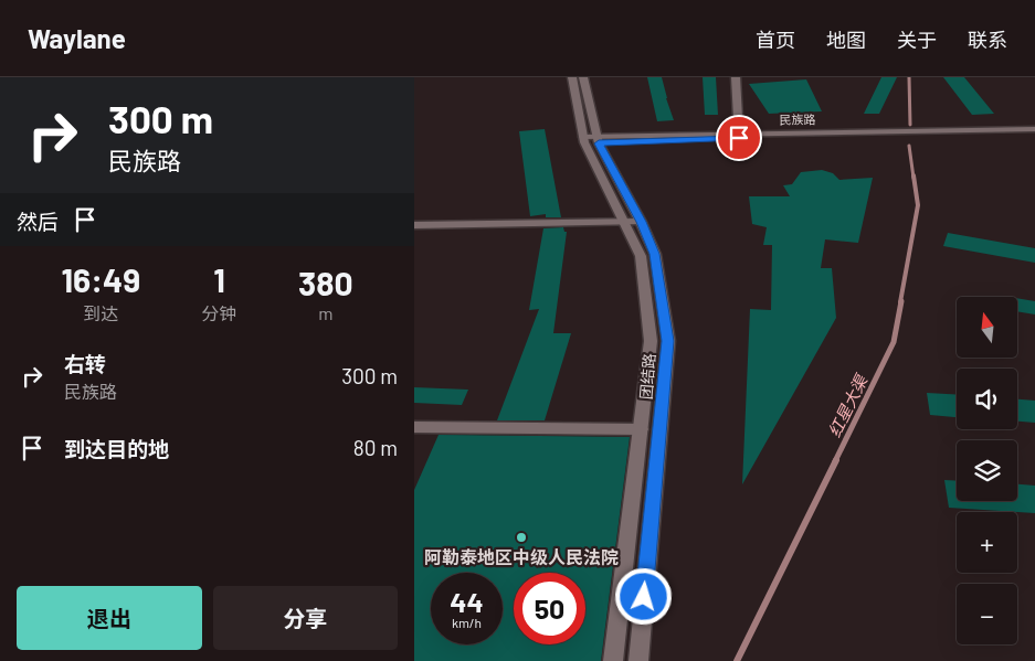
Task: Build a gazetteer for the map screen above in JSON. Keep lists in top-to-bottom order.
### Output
{
  "streets": {
    "main road": ["民族路", "团结路"]
  },
  "crossings": [
    ["民族路", "团结路"]
  ],
  "water": ["红星大渠"],
  "places": ["阿勒泰地区中级人民法院"],
  "north": "top",
  "page": {
    "header": "Waylane",
    "nav": [
      "首页",
      "地图",
      "关于",
      "联系"
    ],
    "turn": ["300 m", "民族路"],
    "then": "然后",
    "eta": [
      "16:49",
      "到达",
      "1",
      "分钟",
      "380",
      "m"
    ],
    "map_buttons": ["+", "−"],
    "list": [
      {
        "name": "右转",
        "note": "民族路",
        "value": "300 m"
      },
      {
        "name": "到达目的地",
        "value": "80 m"
      }
    ],
    "speed": "44 km/h",
    "limit": "50",
    "buttons": ["退出", "分享"]
  }
}
